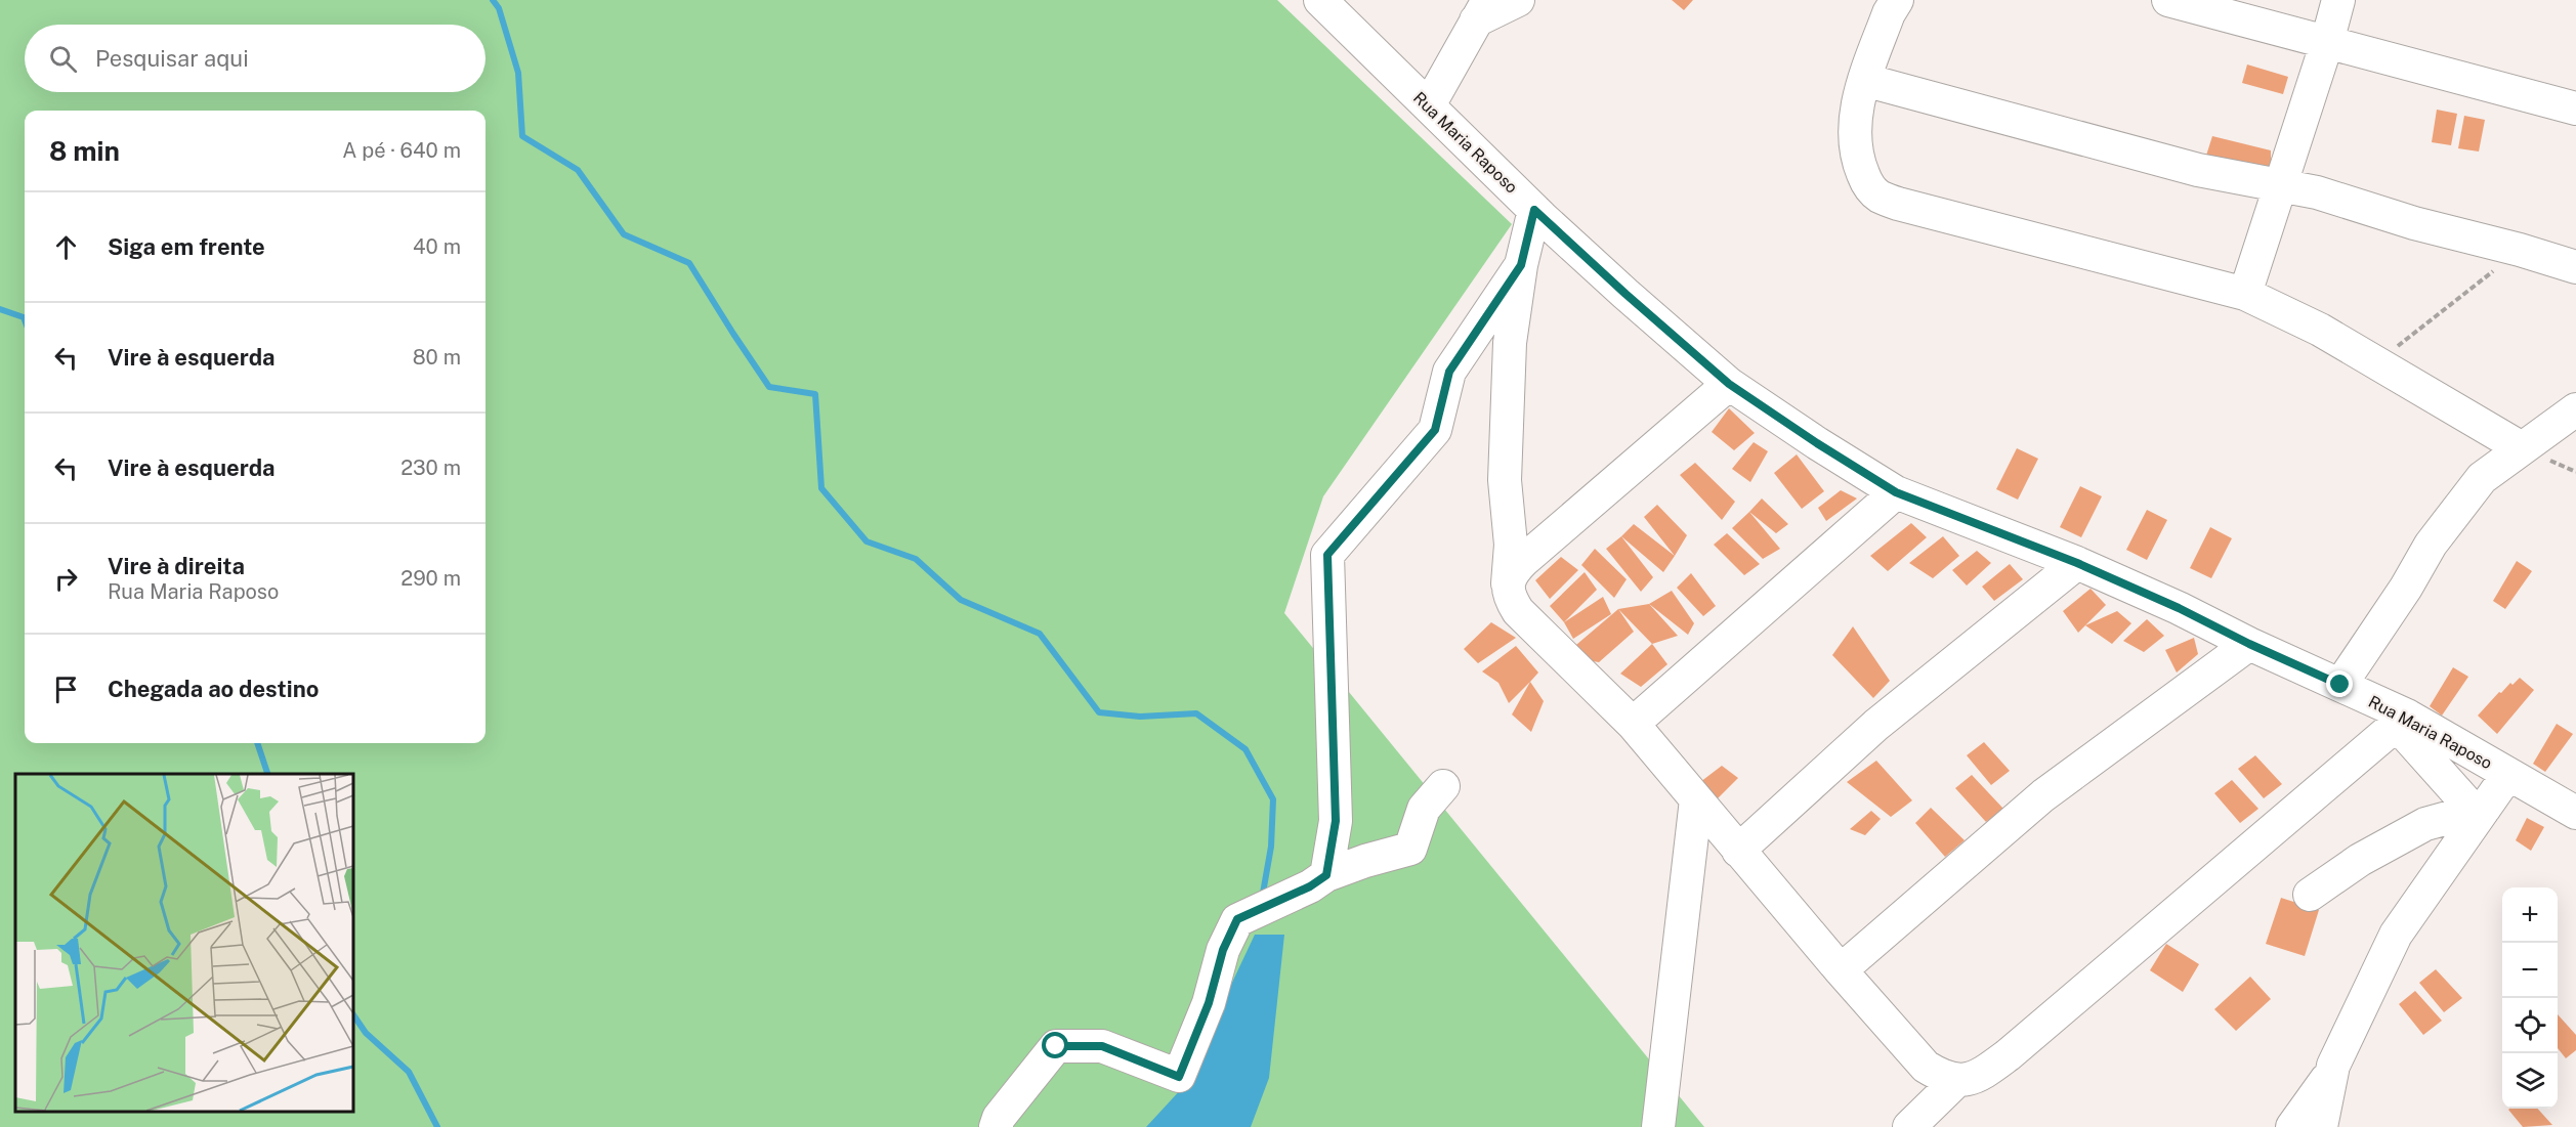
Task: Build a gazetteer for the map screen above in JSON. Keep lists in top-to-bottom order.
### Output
{
  "streets": {
    "street": ["Rua Maria Raposo"]
  },
  "page": {
    "search": "Pesquisar aqui",
    "heading": ["8 min", "A pé · 640 m"],
    "list": [
      ["Siga em frente", "40 m"],
      ["Vire à esquerda", "80 m"],
      ["Vire à esquerda", "230 m"],
      ["Vire à direita", "Rua Maria Raposo", "290 m"],
      "Chegada ao destino"
    ],
    "map_buttons": ["+", "−"]
  }
}
